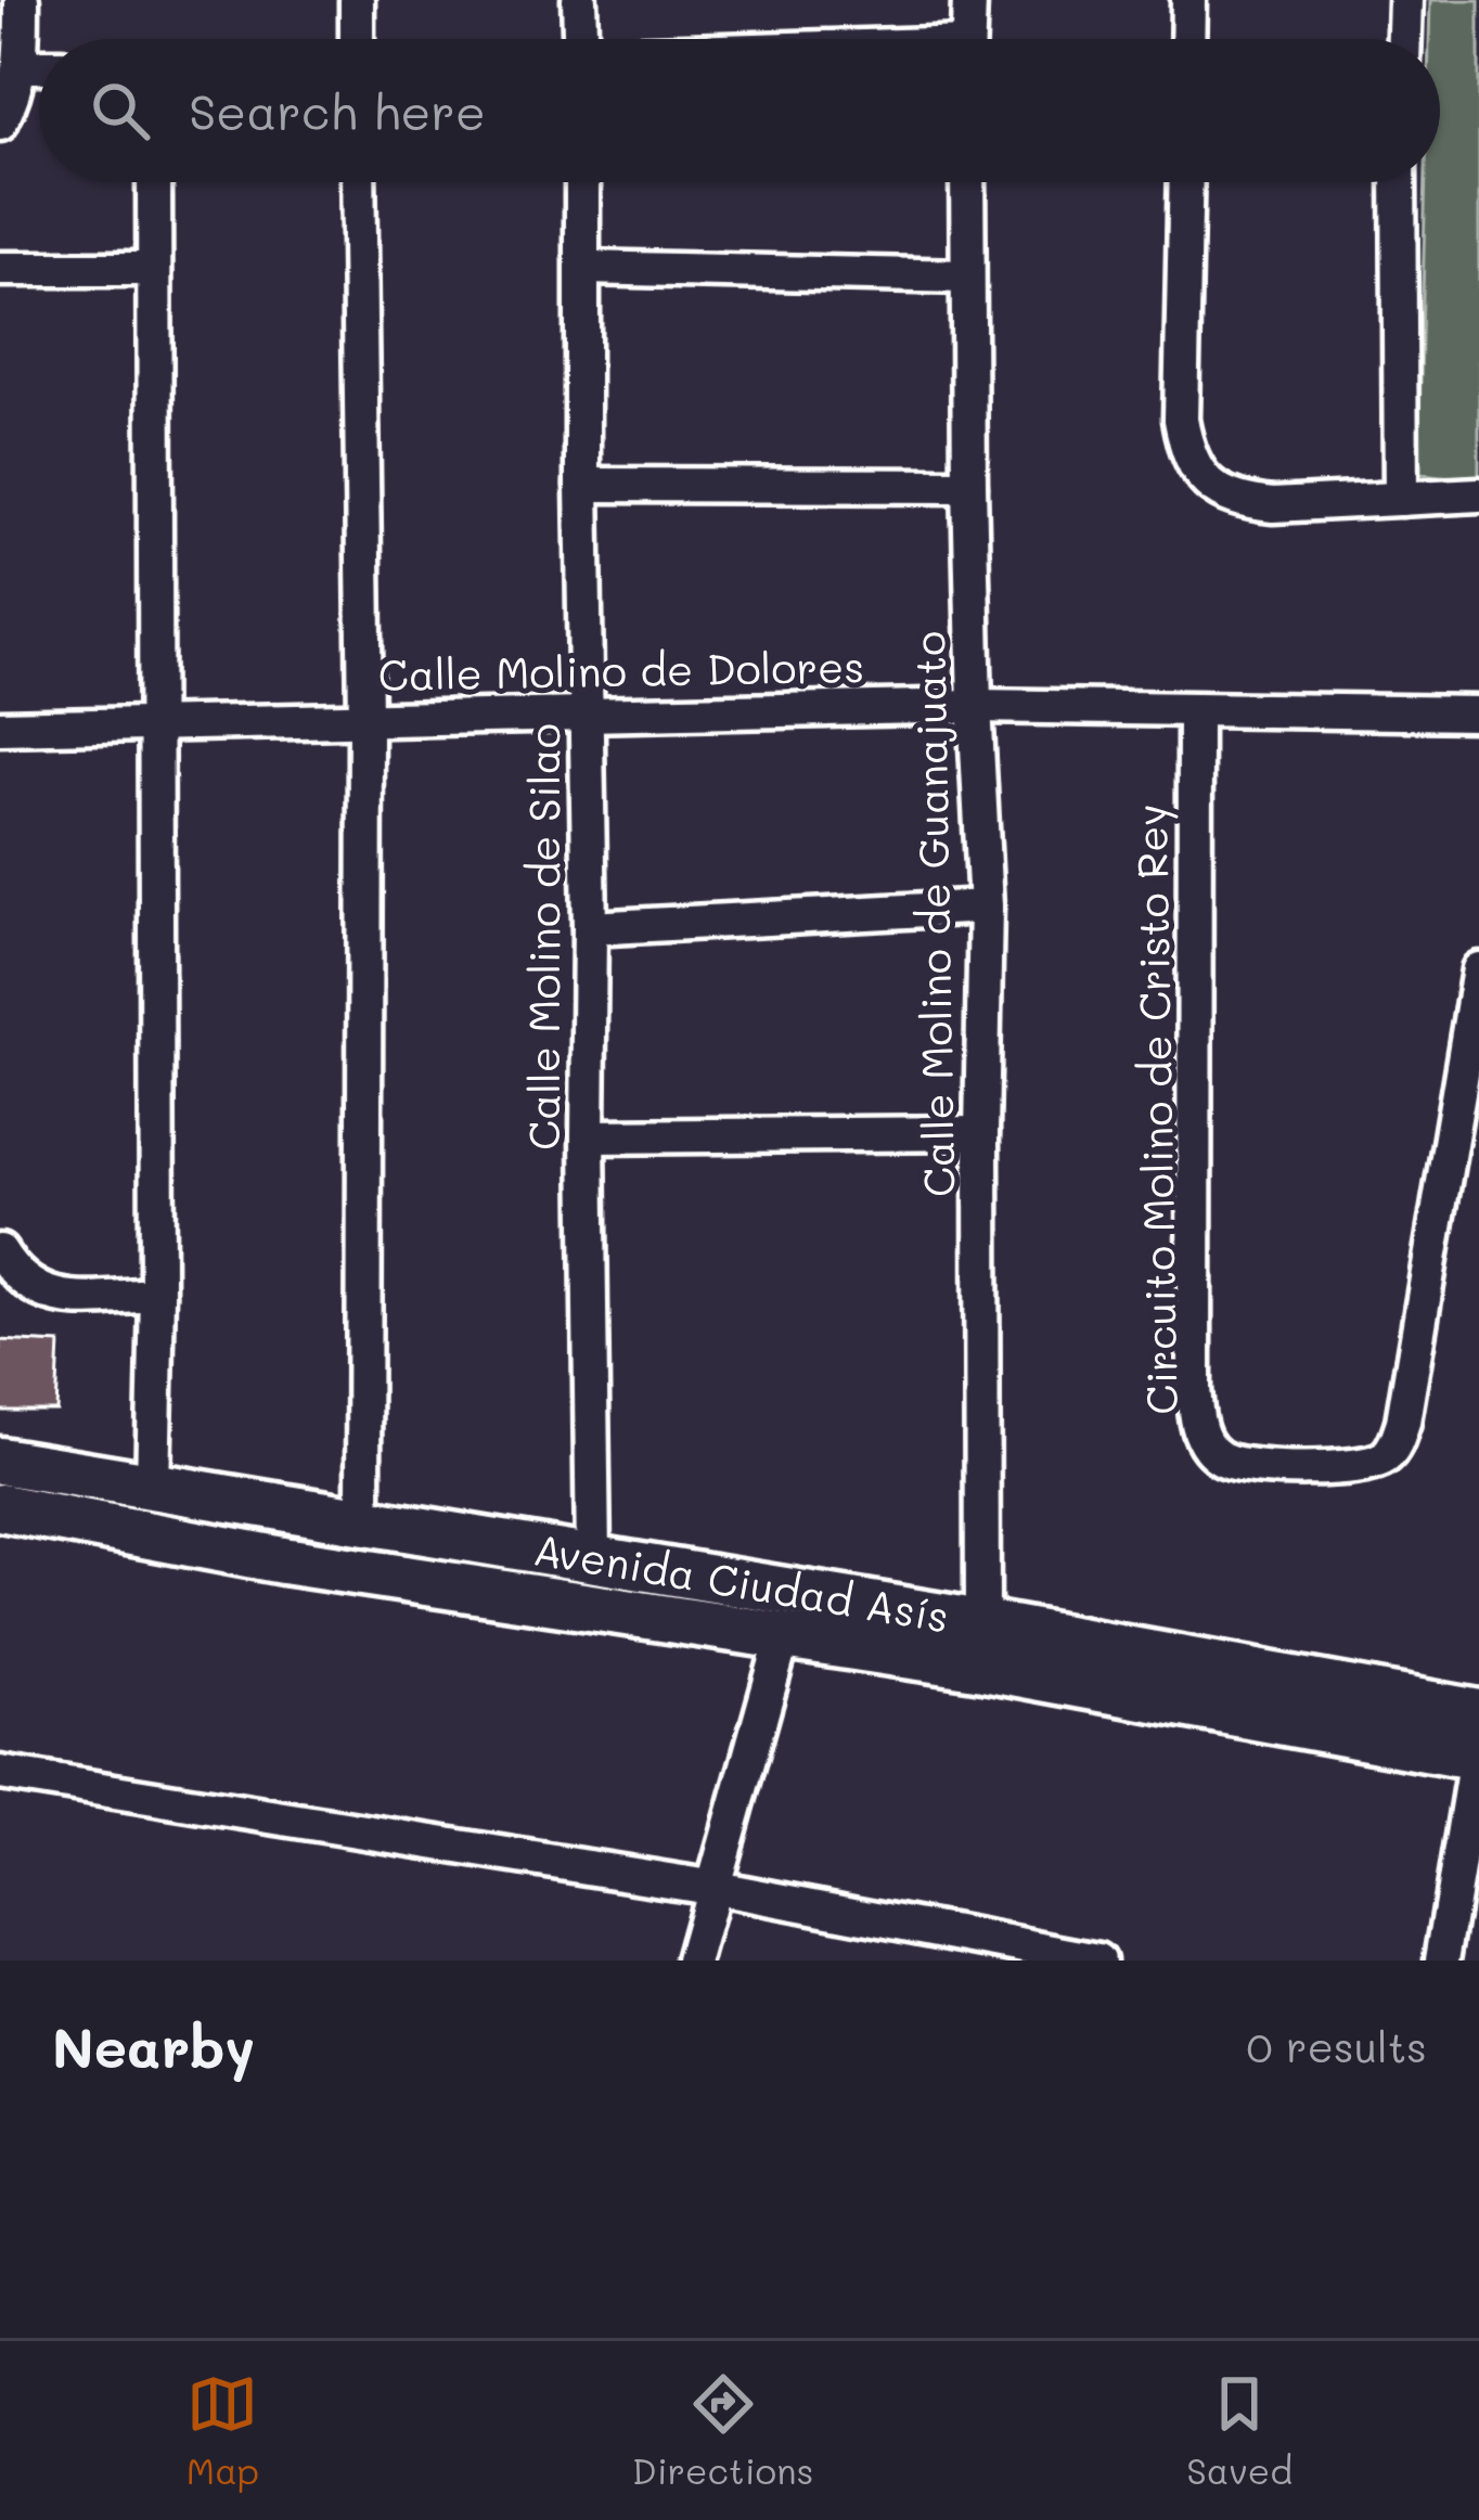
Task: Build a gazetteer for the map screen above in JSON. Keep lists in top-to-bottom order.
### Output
{
  "streets": {
    "street": [
      "Calle Molino de Dolores",
      "Calle Molino de Guanajuato",
      "Calle Molino de Silao",
      "Circuito Molino de Cristo Rey",
      "Avenida Ciudad Asís"
    ]
  },
  "crossings": [
    ["Calle Molino de Dolores", "Calle Molino de Guanajuato"],
    ["Calle Molino de Dolores", "Calle Molino de Silao"],
    ["Calle Molino de Dolores", "Circuito Molino de Cristo Rey"],
    ["Calle Molino de Guanajuato", "Avenida Ciudad Asís"],
    ["Calle Molino de Silao", "Avenida Ciudad Asís"]
  ],
  "page": {
    "search": "Search here",
    "heading": ["Nearby", "0 results"],
    "nav": ["Map", "Directions", "Saved"]
  }
}
